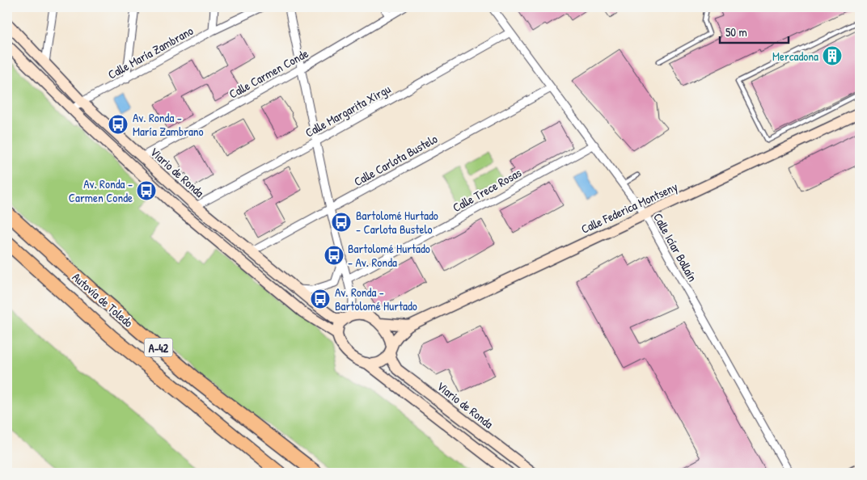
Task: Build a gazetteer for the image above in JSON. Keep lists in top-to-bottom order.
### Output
{
  "streets": {
    "highway": ["Autovía de Toledo", "A-42"],
    "main road": ["Viario de Ronda", "Calle Federica Montseny"],
    "street": [
      "Calle María Zambrano",
      "Calle Carmen Conde",
      "Calle Margarita Xirgu",
      "Calle Carlota Bustelo",
      "Calle Trece Rosas",
      "Calle Icíar Bollaín"
    ]
  },
  "crossings": [
    ["Calle María Zambrano", "Viario de Ronda"],
    ["Calle Carmen Conde", "Viario de Ronda"],
    ["Calle Margarita Xirgu", "Viario de Ronda"],
    ["Calle Margarita Xirgu", "Calle Icíar Bollaín"],
    ["Calle Carlota Bustelo", "Viario de Ronda"],
    ["Calle Carlota Bustelo", "Calle Icíar Bollaín"],
    ["Viario de Ronda", "Calle Federica Montseny"],
    ["Calle Trece Rosas", "Calle Icíar Bollaín"],
    ["Calle Federica Montseny", "Calle Icíar Bollaín"]
  ],
  "places": {
    "building": ["Mercadona"],
    "bus stop": [
      "Av. Ronda - María Zambrano",
      "Av. Ronda - Carmen Conde",
      "Bartolomé Hurtado - Carlota Bustelo",
      "Bartolomé Hurtado - Av. Ronda",
      "Av. Ronda - Bartolomé Hurtado"
    ]
  },
  "scale_bar": "50 m"
}
